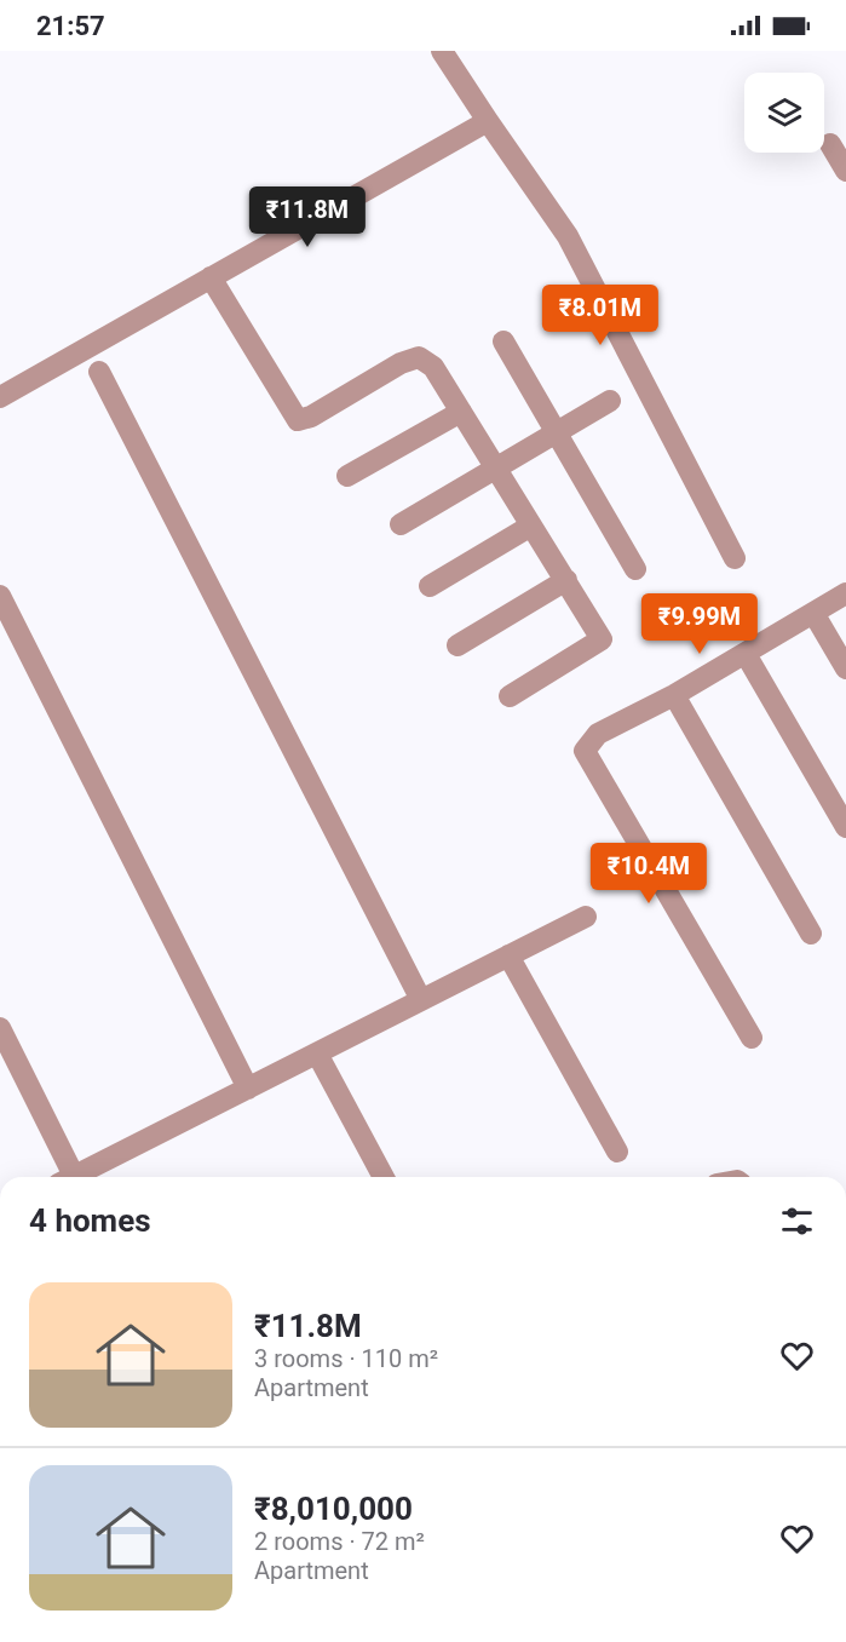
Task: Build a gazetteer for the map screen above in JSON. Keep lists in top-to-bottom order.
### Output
{
  "page": {
    "status": "21:57",
    "price": [
      "₹11.8M",
      "₹8.01M",
      "₹9.99M",
      "₹10.4M"
    ],
    "heading": "4 homes",
    "list": [
      {
        "name": "₹11.8M",
        "note": "3 rooms · 110 m² · Apartment"
      },
      {
        "name": "₹8,010,000",
        "note": "2 rooms · 72 m² · Apartment"
      }
    ]
  }
}
